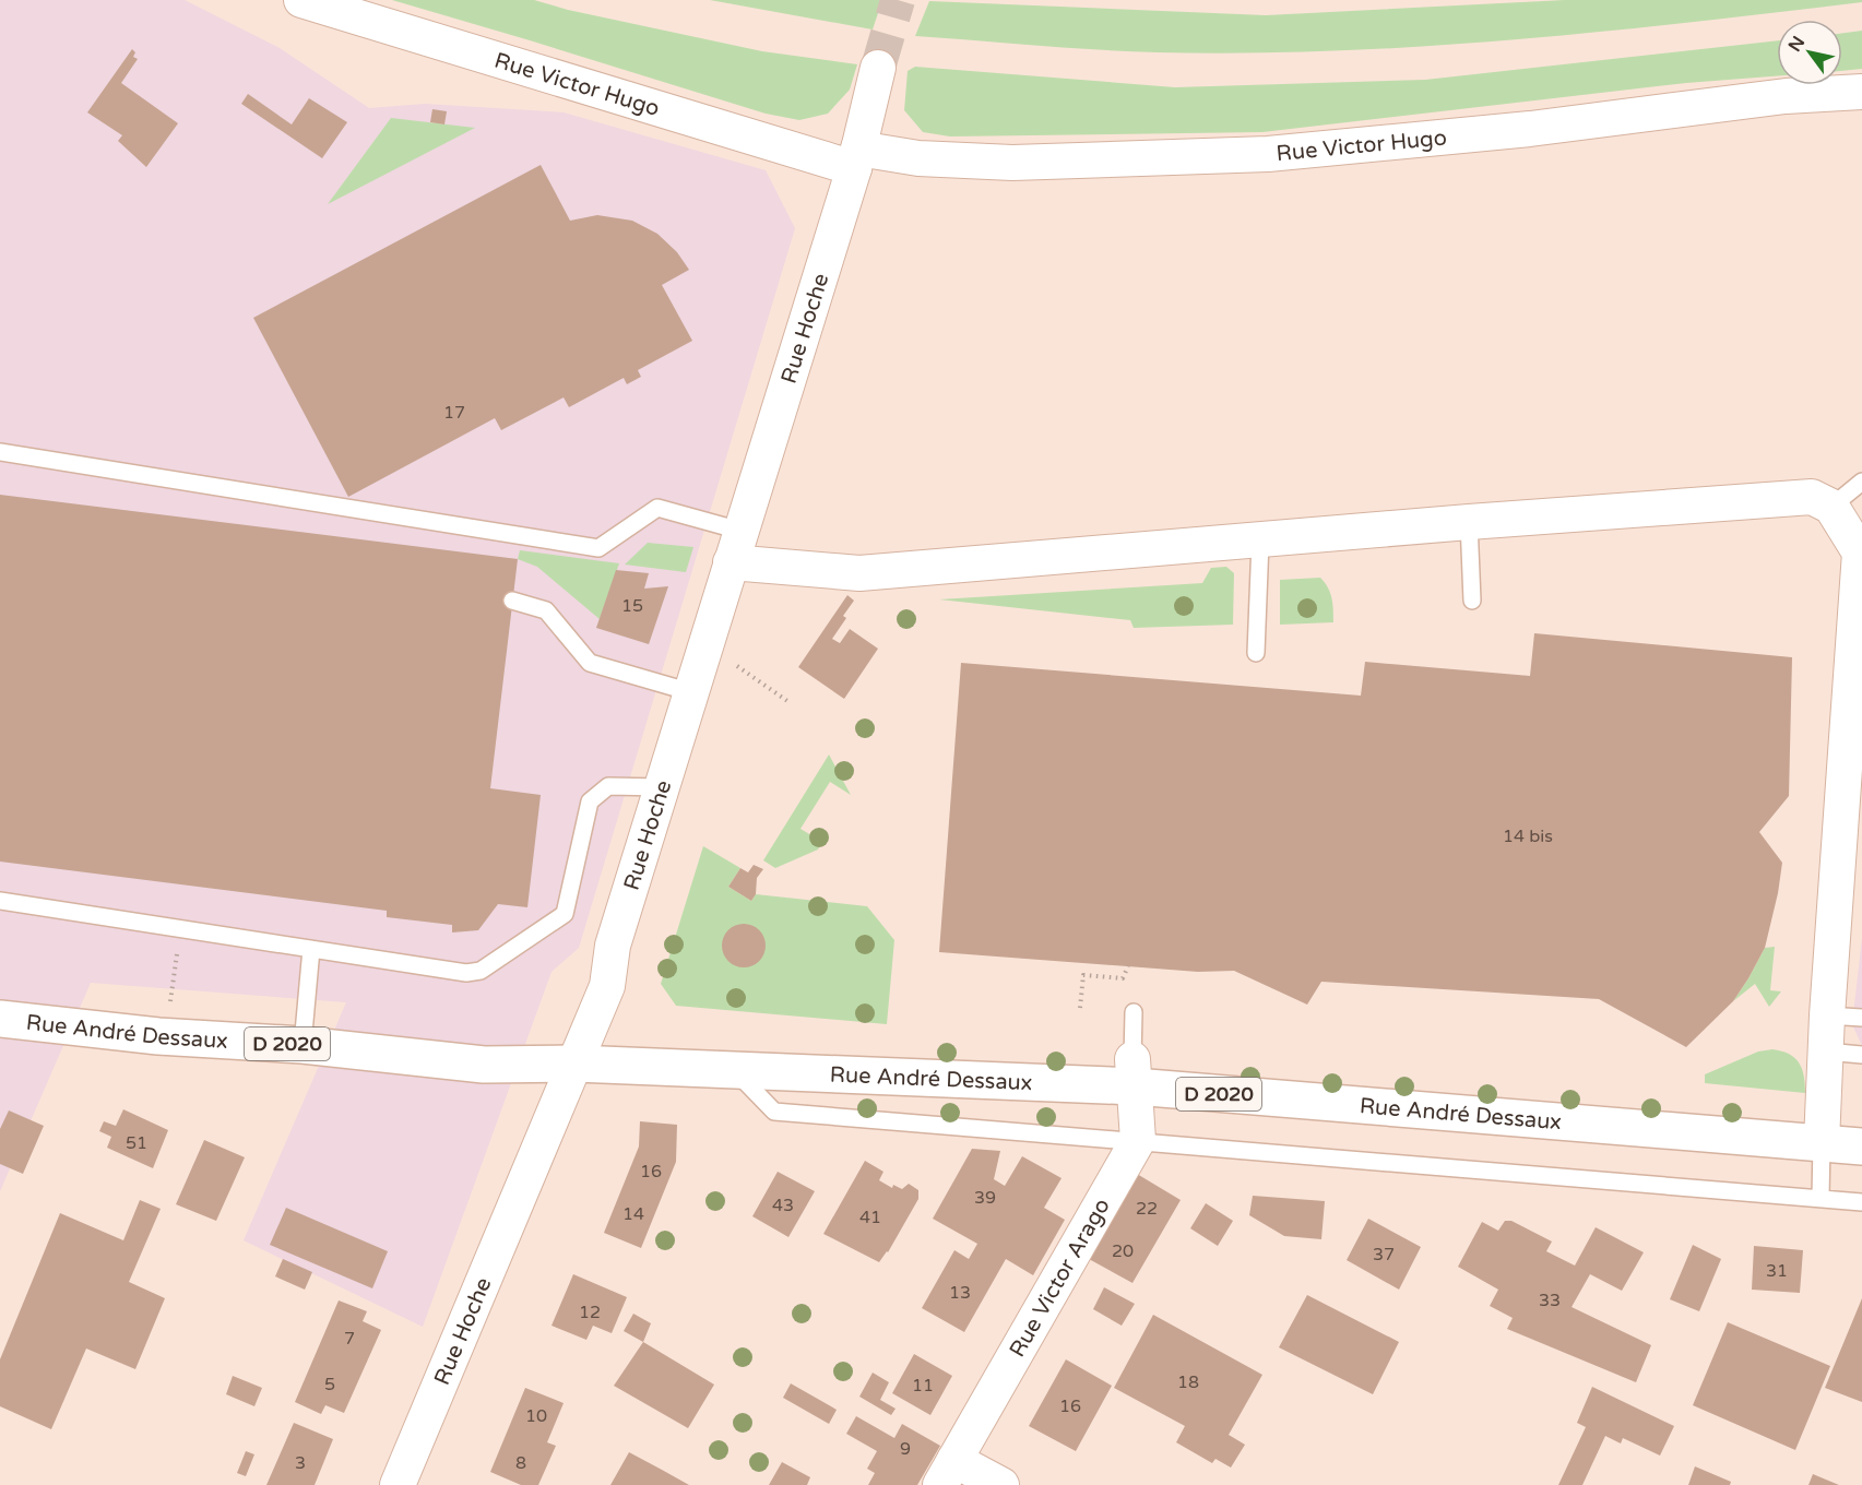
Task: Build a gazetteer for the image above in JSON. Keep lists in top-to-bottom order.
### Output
{
  "streets": {
    "main road": ["Rue André Dessaux", "D 2020"],
    "street": ["Rue Victor Hugo", "Rue Hoche", "Rue Victor Arago"]
  },
  "crossings": [
    ["Rue Victor Hugo", "Rue Hoche"],
    ["Rue Hoche", "Rue André Dessaux"]
  ],
  "house_numbers": [
    "17",
    "15",
    "14 bis",
    "51",
    "16",
    "39",
    "43",
    "22",
    "14",
    "41",
    "20",
    "37",
    "31",
    "13",
    "33",
    "12",
    "7",
    "18",
    "5",
    "11",
    "16",
    "10",
    "9",
    "3",
    "8"
  ],
  "north": "top left"
}
